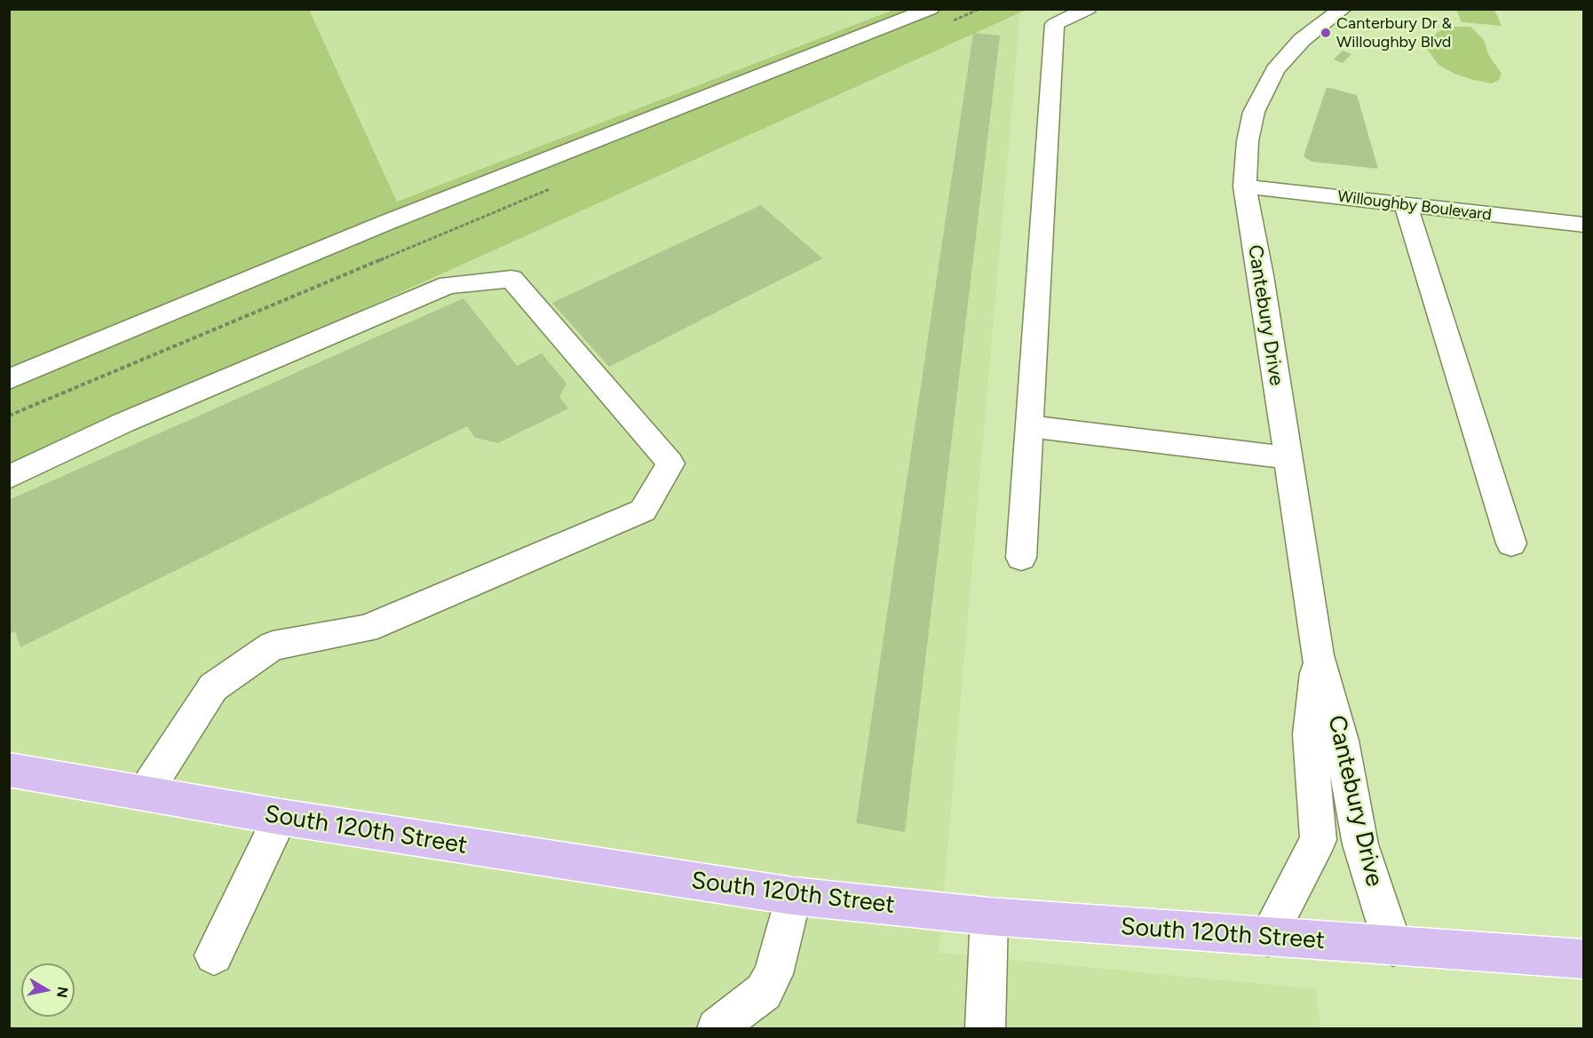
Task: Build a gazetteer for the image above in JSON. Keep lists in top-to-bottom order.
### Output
{
  "streets": {
    "main road": ["South 120th Street"],
    "street": ["Willoughby Boulevard", "Cantebury Drive"]
  },
  "crossings": [
    ["Willoughby Boulevard", "Cantebury Drive"],
    ["Cantebury Drive", "South 120th Street"]
  ],
  "places": ["Canterbury Dr & Willoughby Blvd"],
  "north": "right"
}
